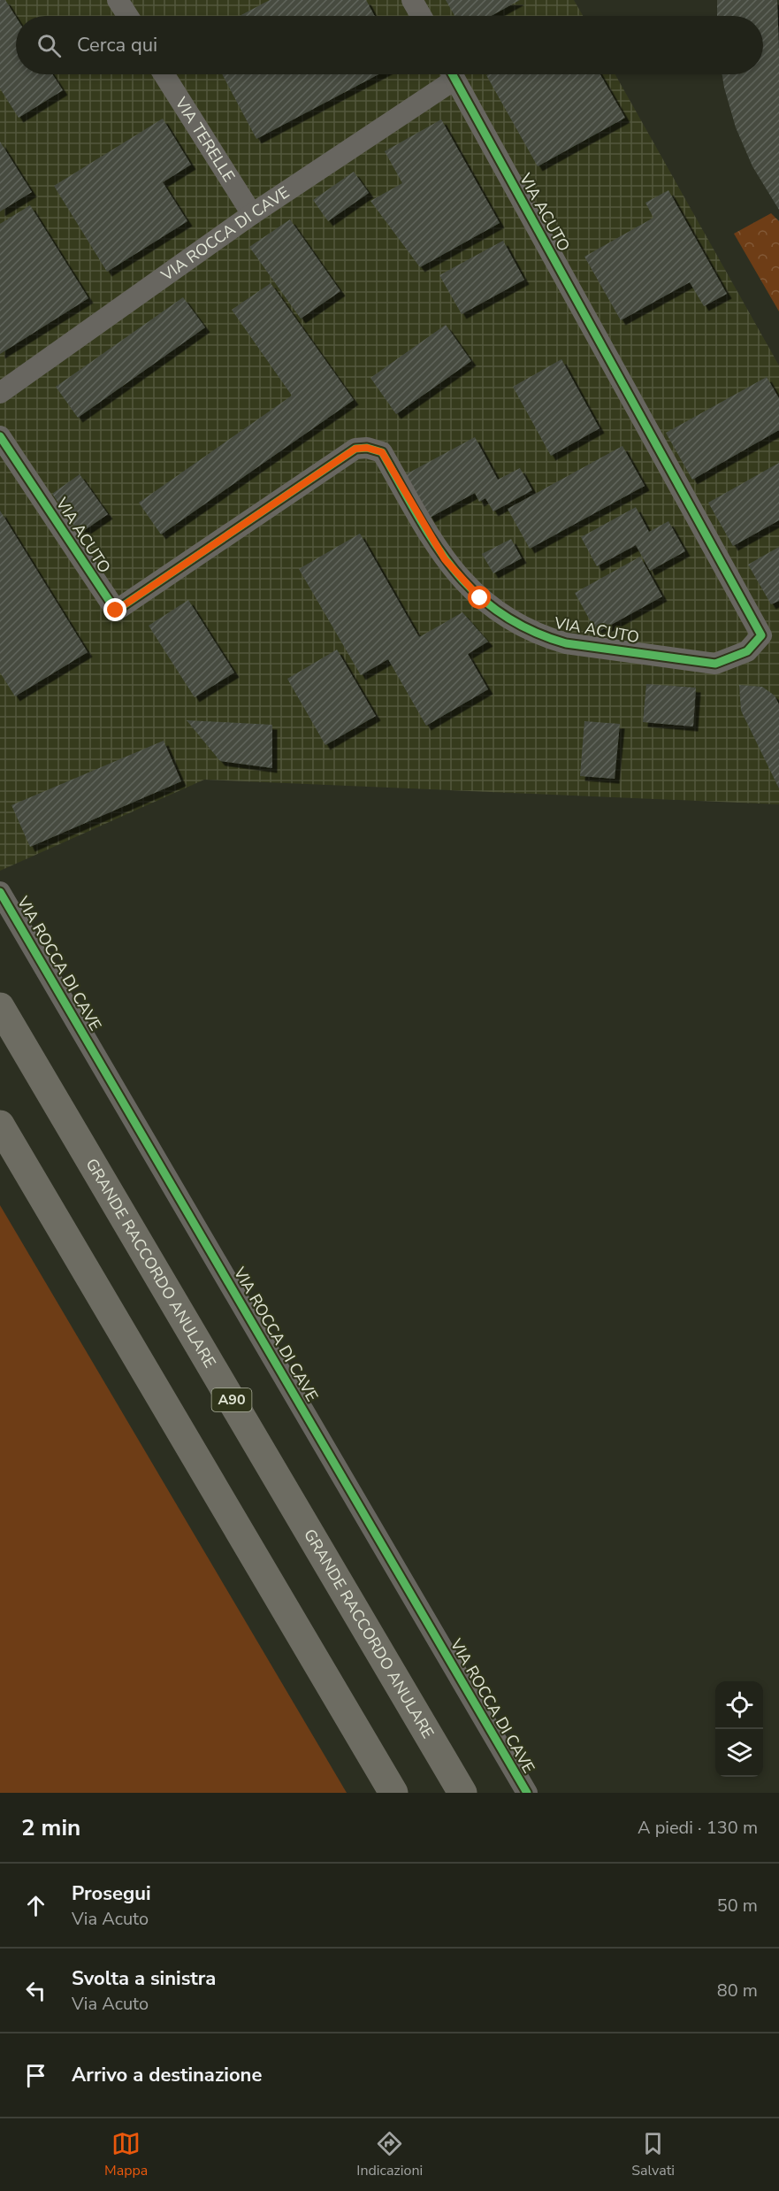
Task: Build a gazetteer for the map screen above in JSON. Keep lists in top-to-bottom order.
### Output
{
  "streets": {
    "highway": ["GRANDE RACCORDO ANULARE", "A90"],
    "street": ["VIA TERELLE", "VIA ACUTO", "VIA ROCCA DI CAVE"]
  },
  "crossings": [
    ["VIA TERELLE", "VIA ROCCA DI CAVE"]
  ],
  "page": {
    "search": "Cerca qui",
    "heading": ["2 min", "A piedi · 130 m"],
    "list": [
      ["Prosegui", "Via Acuto", "50 m"],
      ["Svolta a sinistra", "Via Acuto", "80 m"],
      "Arrivo a destinazione"
    ],
    "nav": ["Mappa", "Indicazioni", "Salvati"]
  }
}
